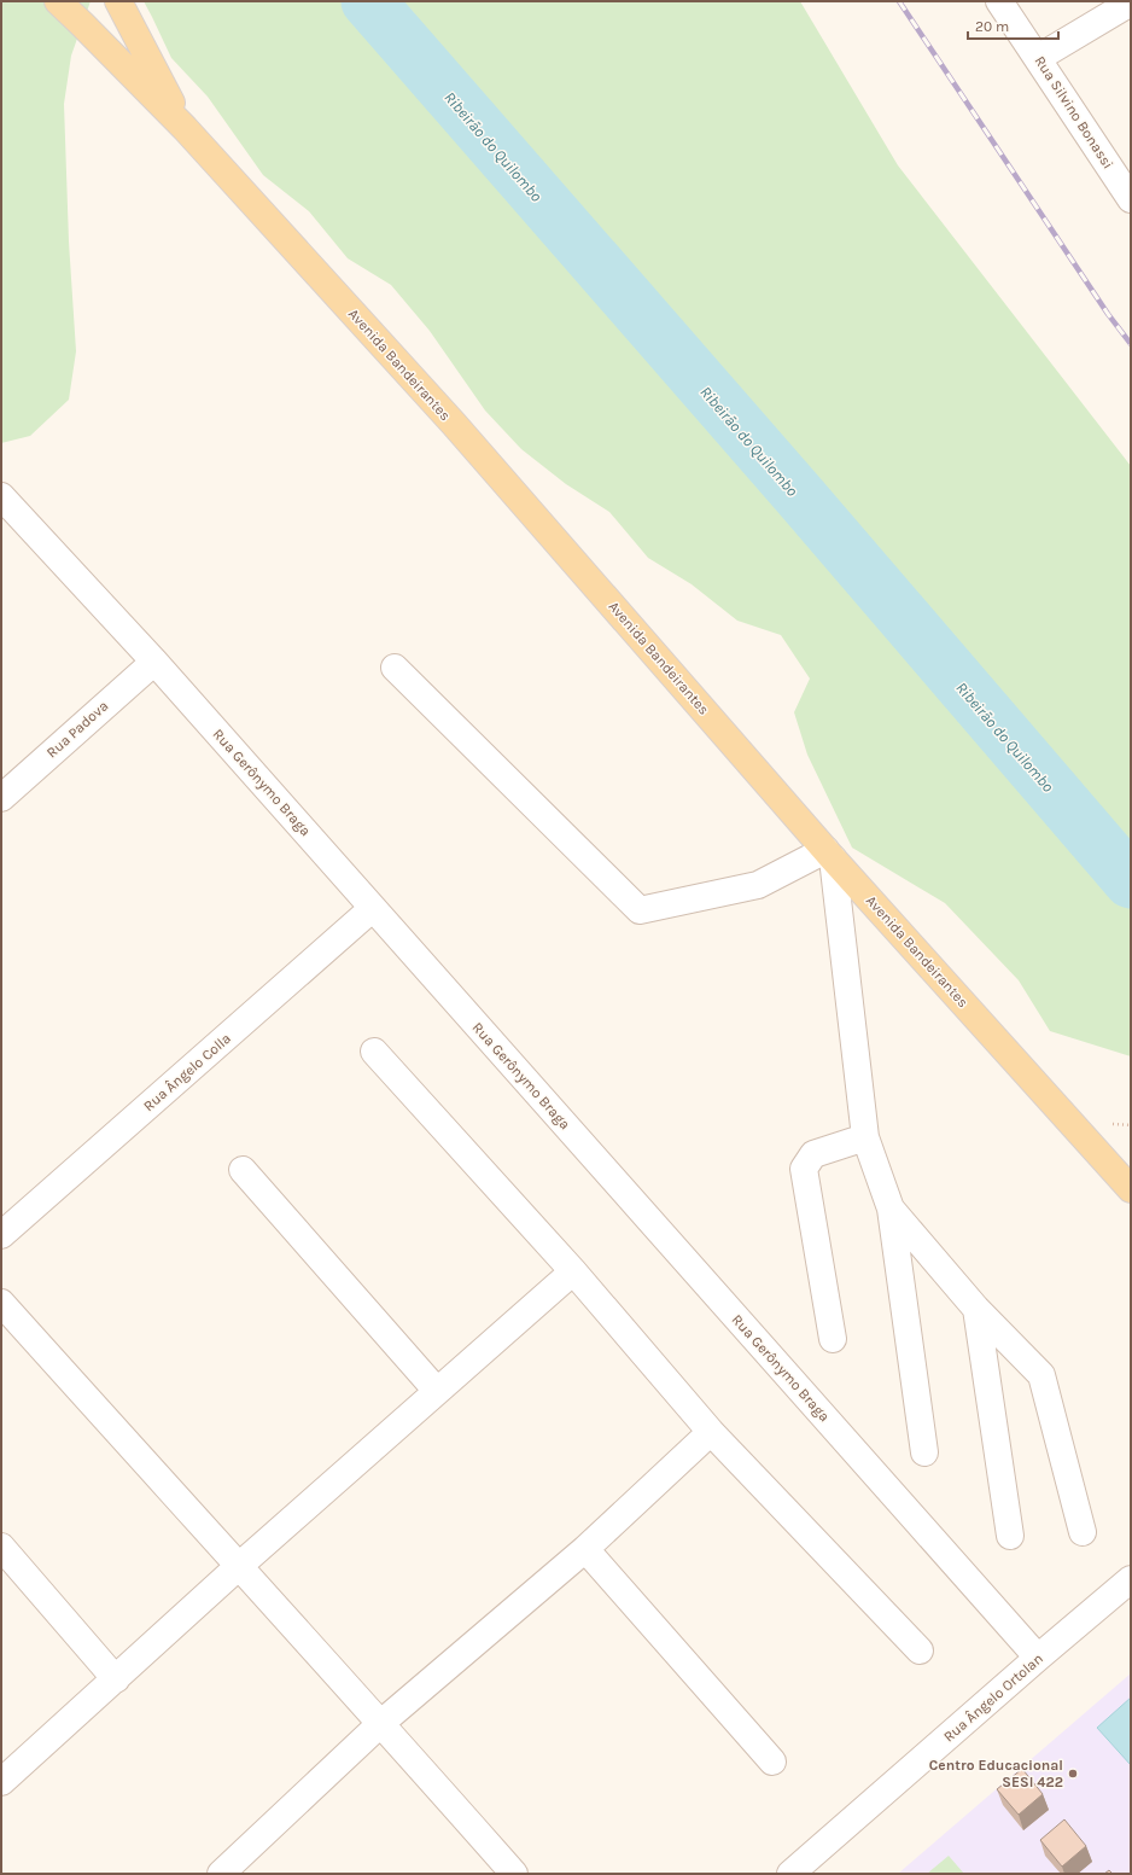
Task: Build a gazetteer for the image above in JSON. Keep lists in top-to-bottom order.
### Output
{
  "streets": {
    "main road": ["Avenida Bandeirantes"],
    "street": [
      "Rua Silvino Bonassi",
      "Rua Padova",
      "Rua Gerônymo Braga",
      "Rua Ângelo Colla",
      "Rua Ângelo Ortolan"
    ]
  },
  "crossings": [
    ["Rua Padova", "Rua Gerônymo Braga"],
    ["Rua Gerônymo Braga", "Rua Ângelo Colla"],
    ["Rua Gerônymo Braga", "Rua Ângelo Ortolan"]
  ],
  "water": ["Ribeirão do Quilombo"],
  "places": ["Centro Educacional SESI 422"],
  "scale_bar": "20 m"
}
